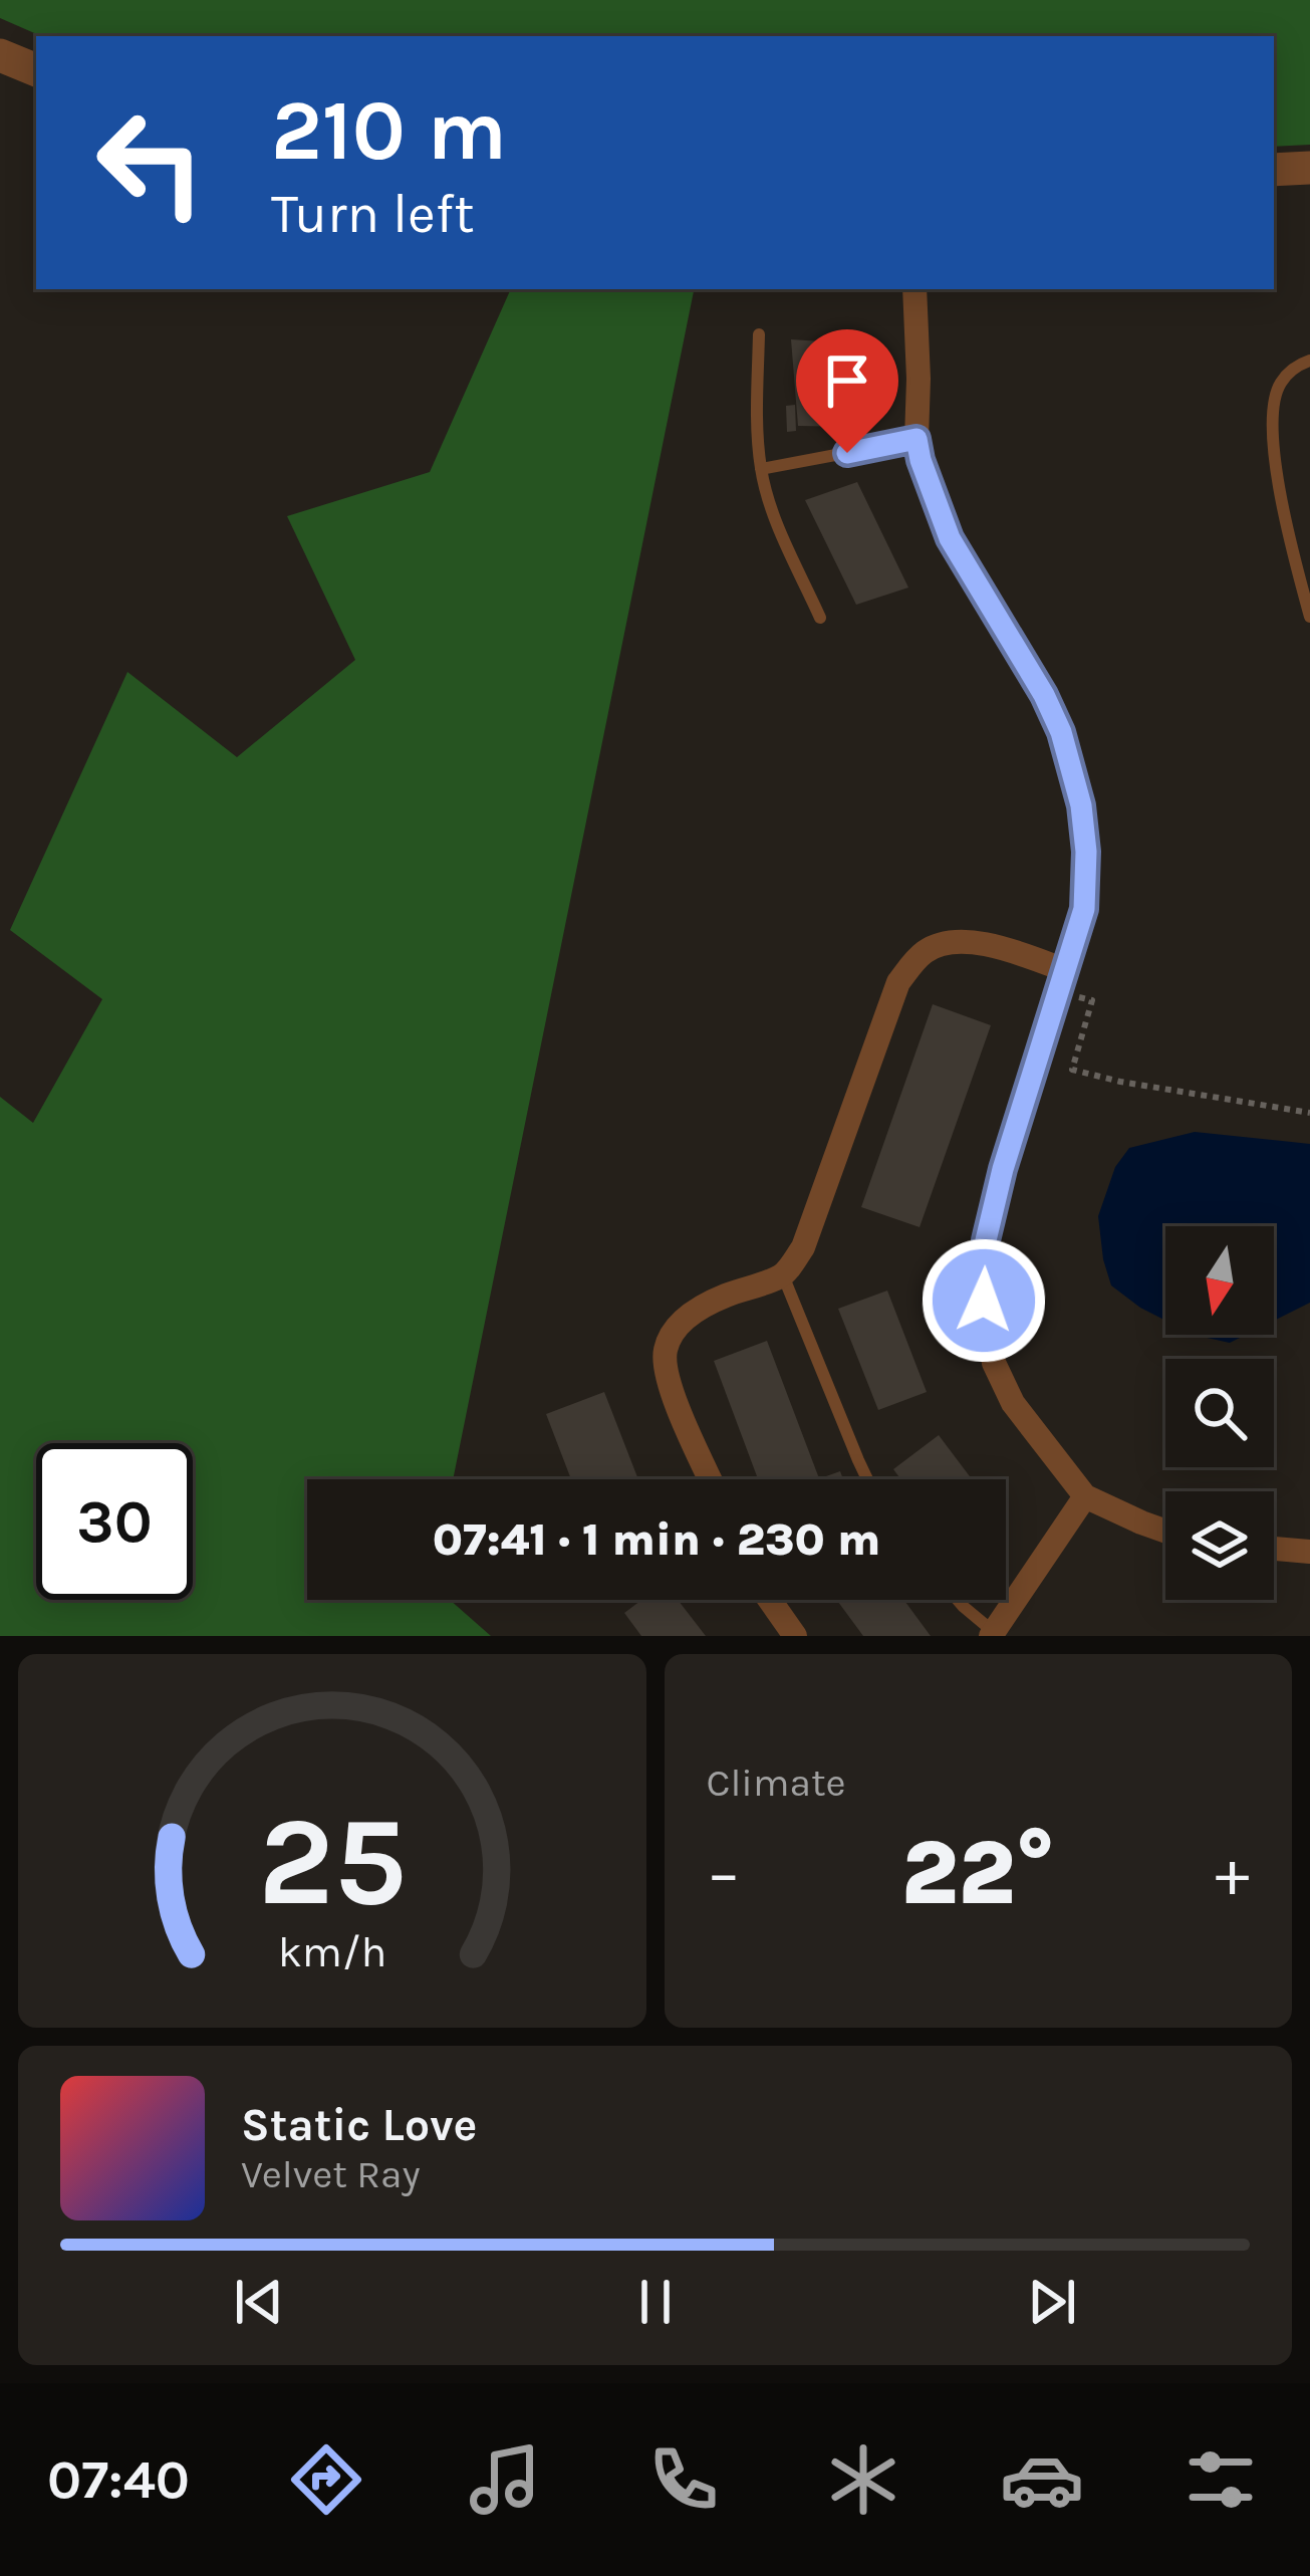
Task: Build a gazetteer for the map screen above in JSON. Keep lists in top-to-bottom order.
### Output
{
  "north": "bottom",
  "page": {
    "turn": ["210 m", "Turn left"],
    "limit": "30",
    "trip": "07:41 · 1 min · 230 m",
    "tile": "Climate",
    "heat": ["−", "22°", "+"],
    "song": ["Static Love", "Velvet Ray"],
    "tabs": "07:40",
    "gauge": ["25", "km/h"]
  }
}
